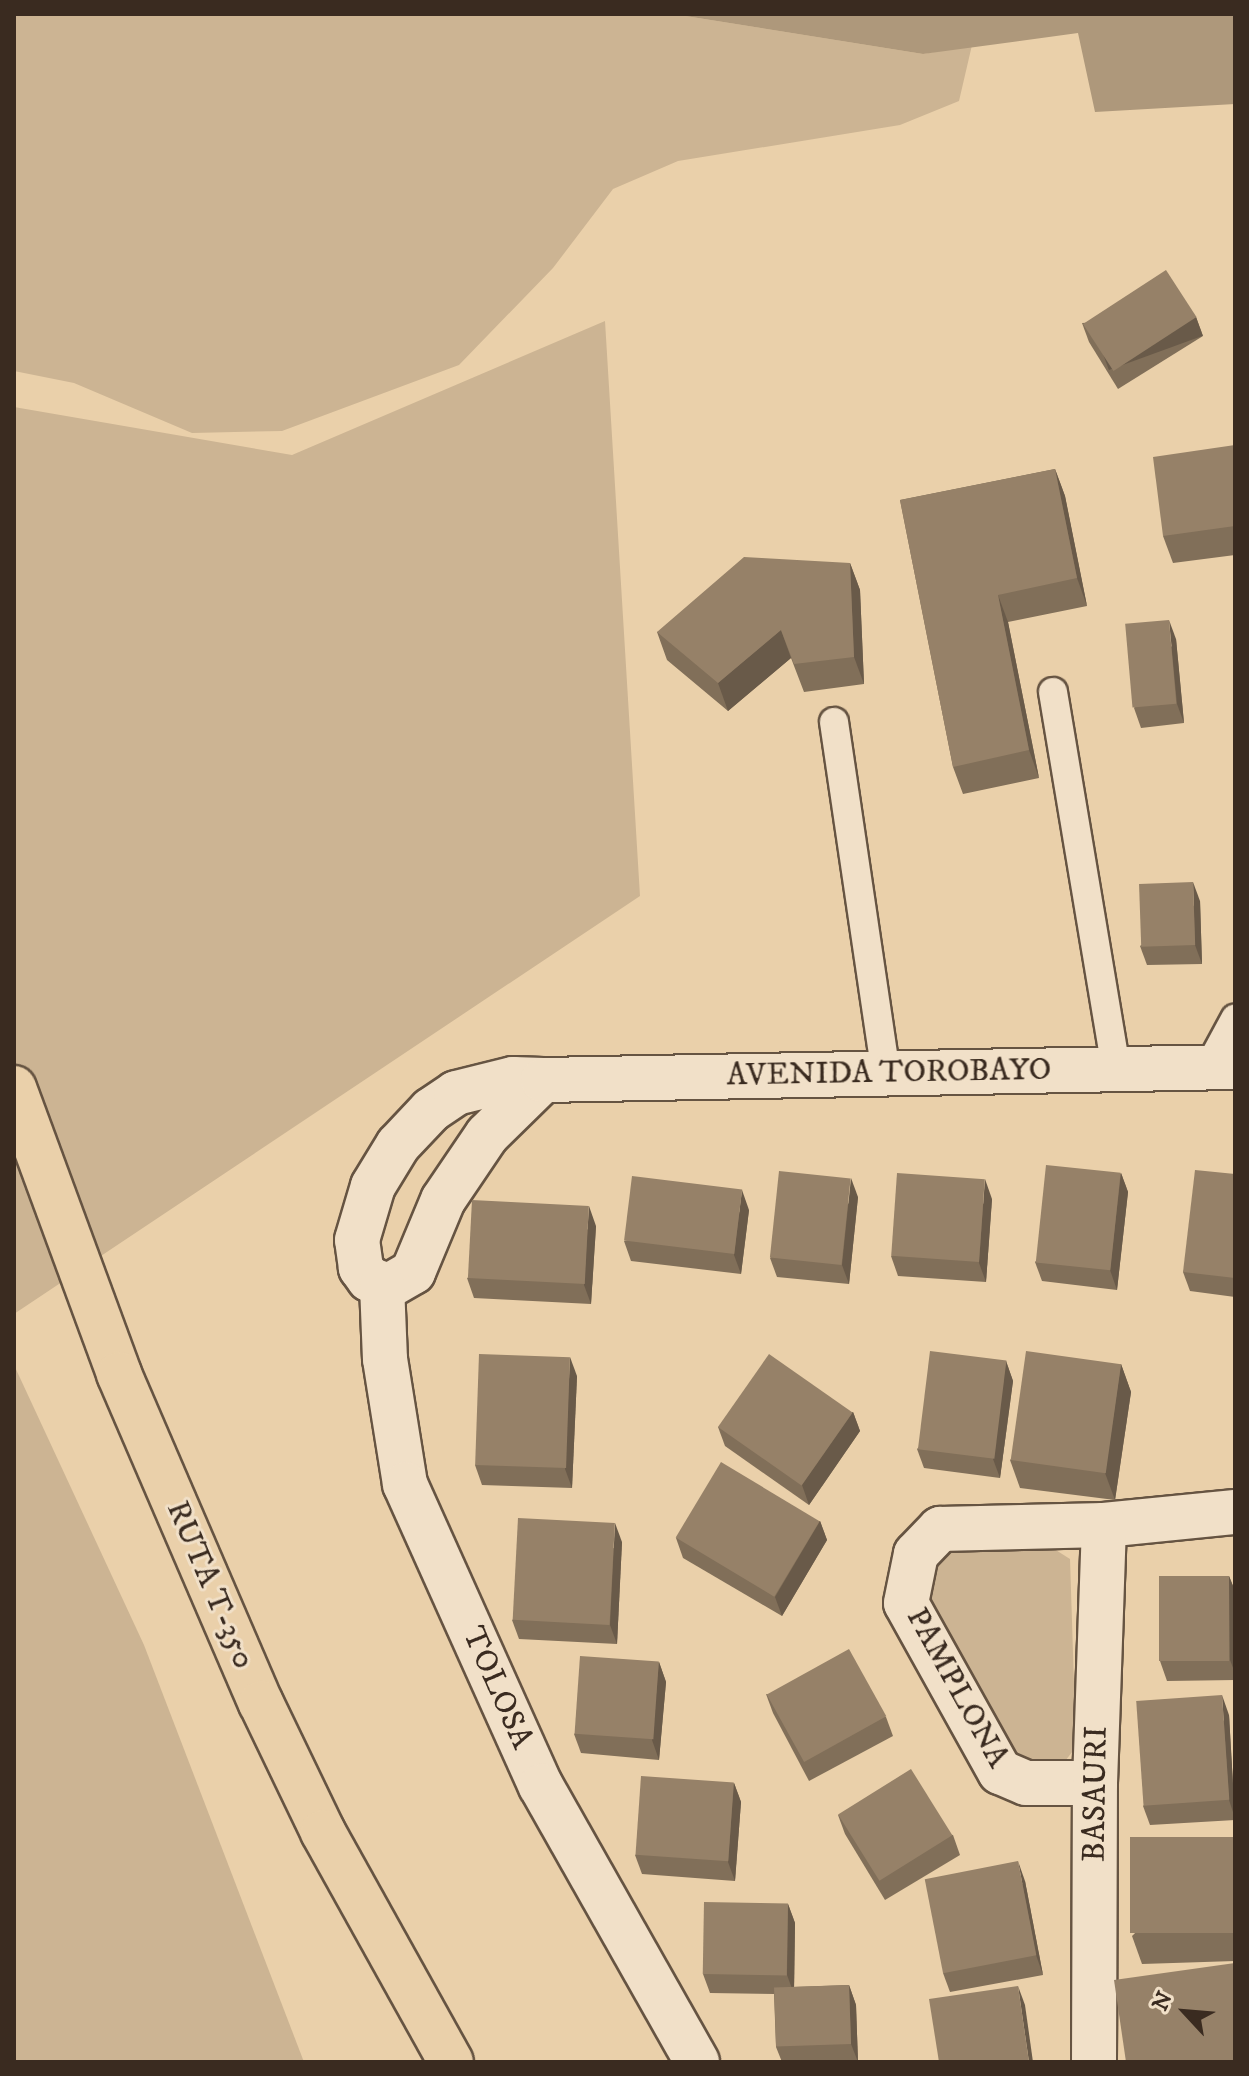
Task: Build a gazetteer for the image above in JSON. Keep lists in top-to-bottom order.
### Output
{
  "streets": {
    "main road": ["RUTA T-350"],
    "street": [
      "AVENIDA TOROBAYO",
      "TOLOSA",
      "PAMPLONA",
      "BASAURI"
    ]
  },
  "crossings": [
    ["AVENIDA TOROBAYO", "TOLOSA"],
    ["PAMPLONA", "BASAURI"]
  ],
  "north": "top left"
}
